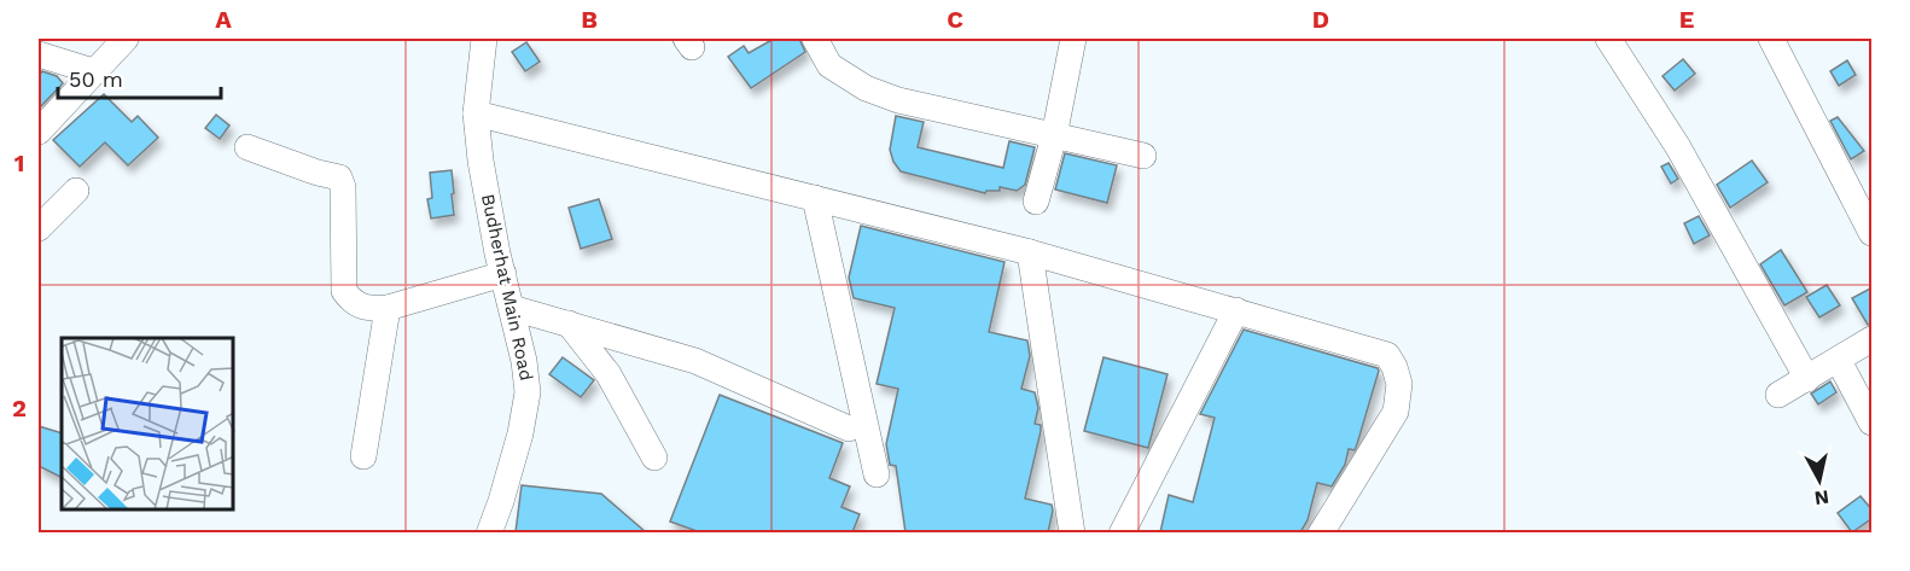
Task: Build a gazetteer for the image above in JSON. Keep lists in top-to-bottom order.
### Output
{
  "streets": {
    "street": ["Budherhat Main Road"]
  },
  "scale_bar": "50 m",
  "north": "bottom",
  "grid": {
    "columns": [
      "A",
      "B",
      "C",
      "D",
      "E"
    ],
    "rows": ["1", "2"]
  }
}
